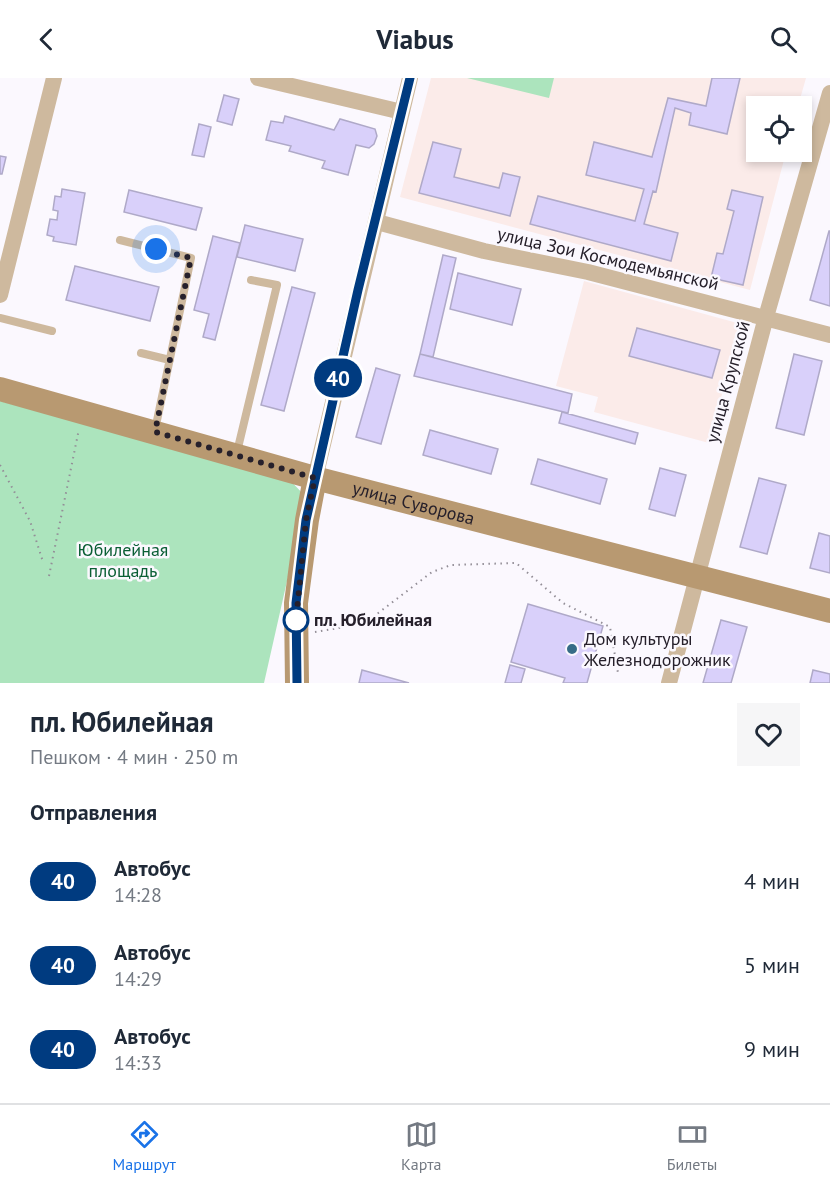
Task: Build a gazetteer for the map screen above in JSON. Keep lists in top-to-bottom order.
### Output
{
  "streets": {
    "main road": ["улица Суворова"],
    "street": ["улица Зои Космодемьянской", "улица Крупской"]
  },
  "crossings": [
    ["улица Зои Космодемьянской", "улица Крупской"],
    ["улица Крупской", "улица Суворова"]
  ],
  "parks": ["Юбилейная площадь"],
  "places": ["пл. Юбилейная", "Дом культуры Железнодорожник"],
  "lines": ["bus line 40"],
  "page": {
    "header": "Viabus",
    "on_map": "40",
    "heading": [
      ["пл. Юбилейная", "Пешком · 4 мин · 250 m"],
      "Отправления"
    ],
    "list": [
      {
        "mark": "40",
        "name": "Автобус",
        "note": "14:28",
        "value": "4 мин"
      },
      {
        "mark": "40",
        "name": "Автобус",
        "note": "14:29",
        "value": "5 мин"
      },
      {
        "mark": "40",
        "name": "Автобус",
        "note": "14:33",
        "value": "9 мин"
      }
    ],
    "tabs": ["Маршрут", "Карта", "Билеты"]
  }
}
